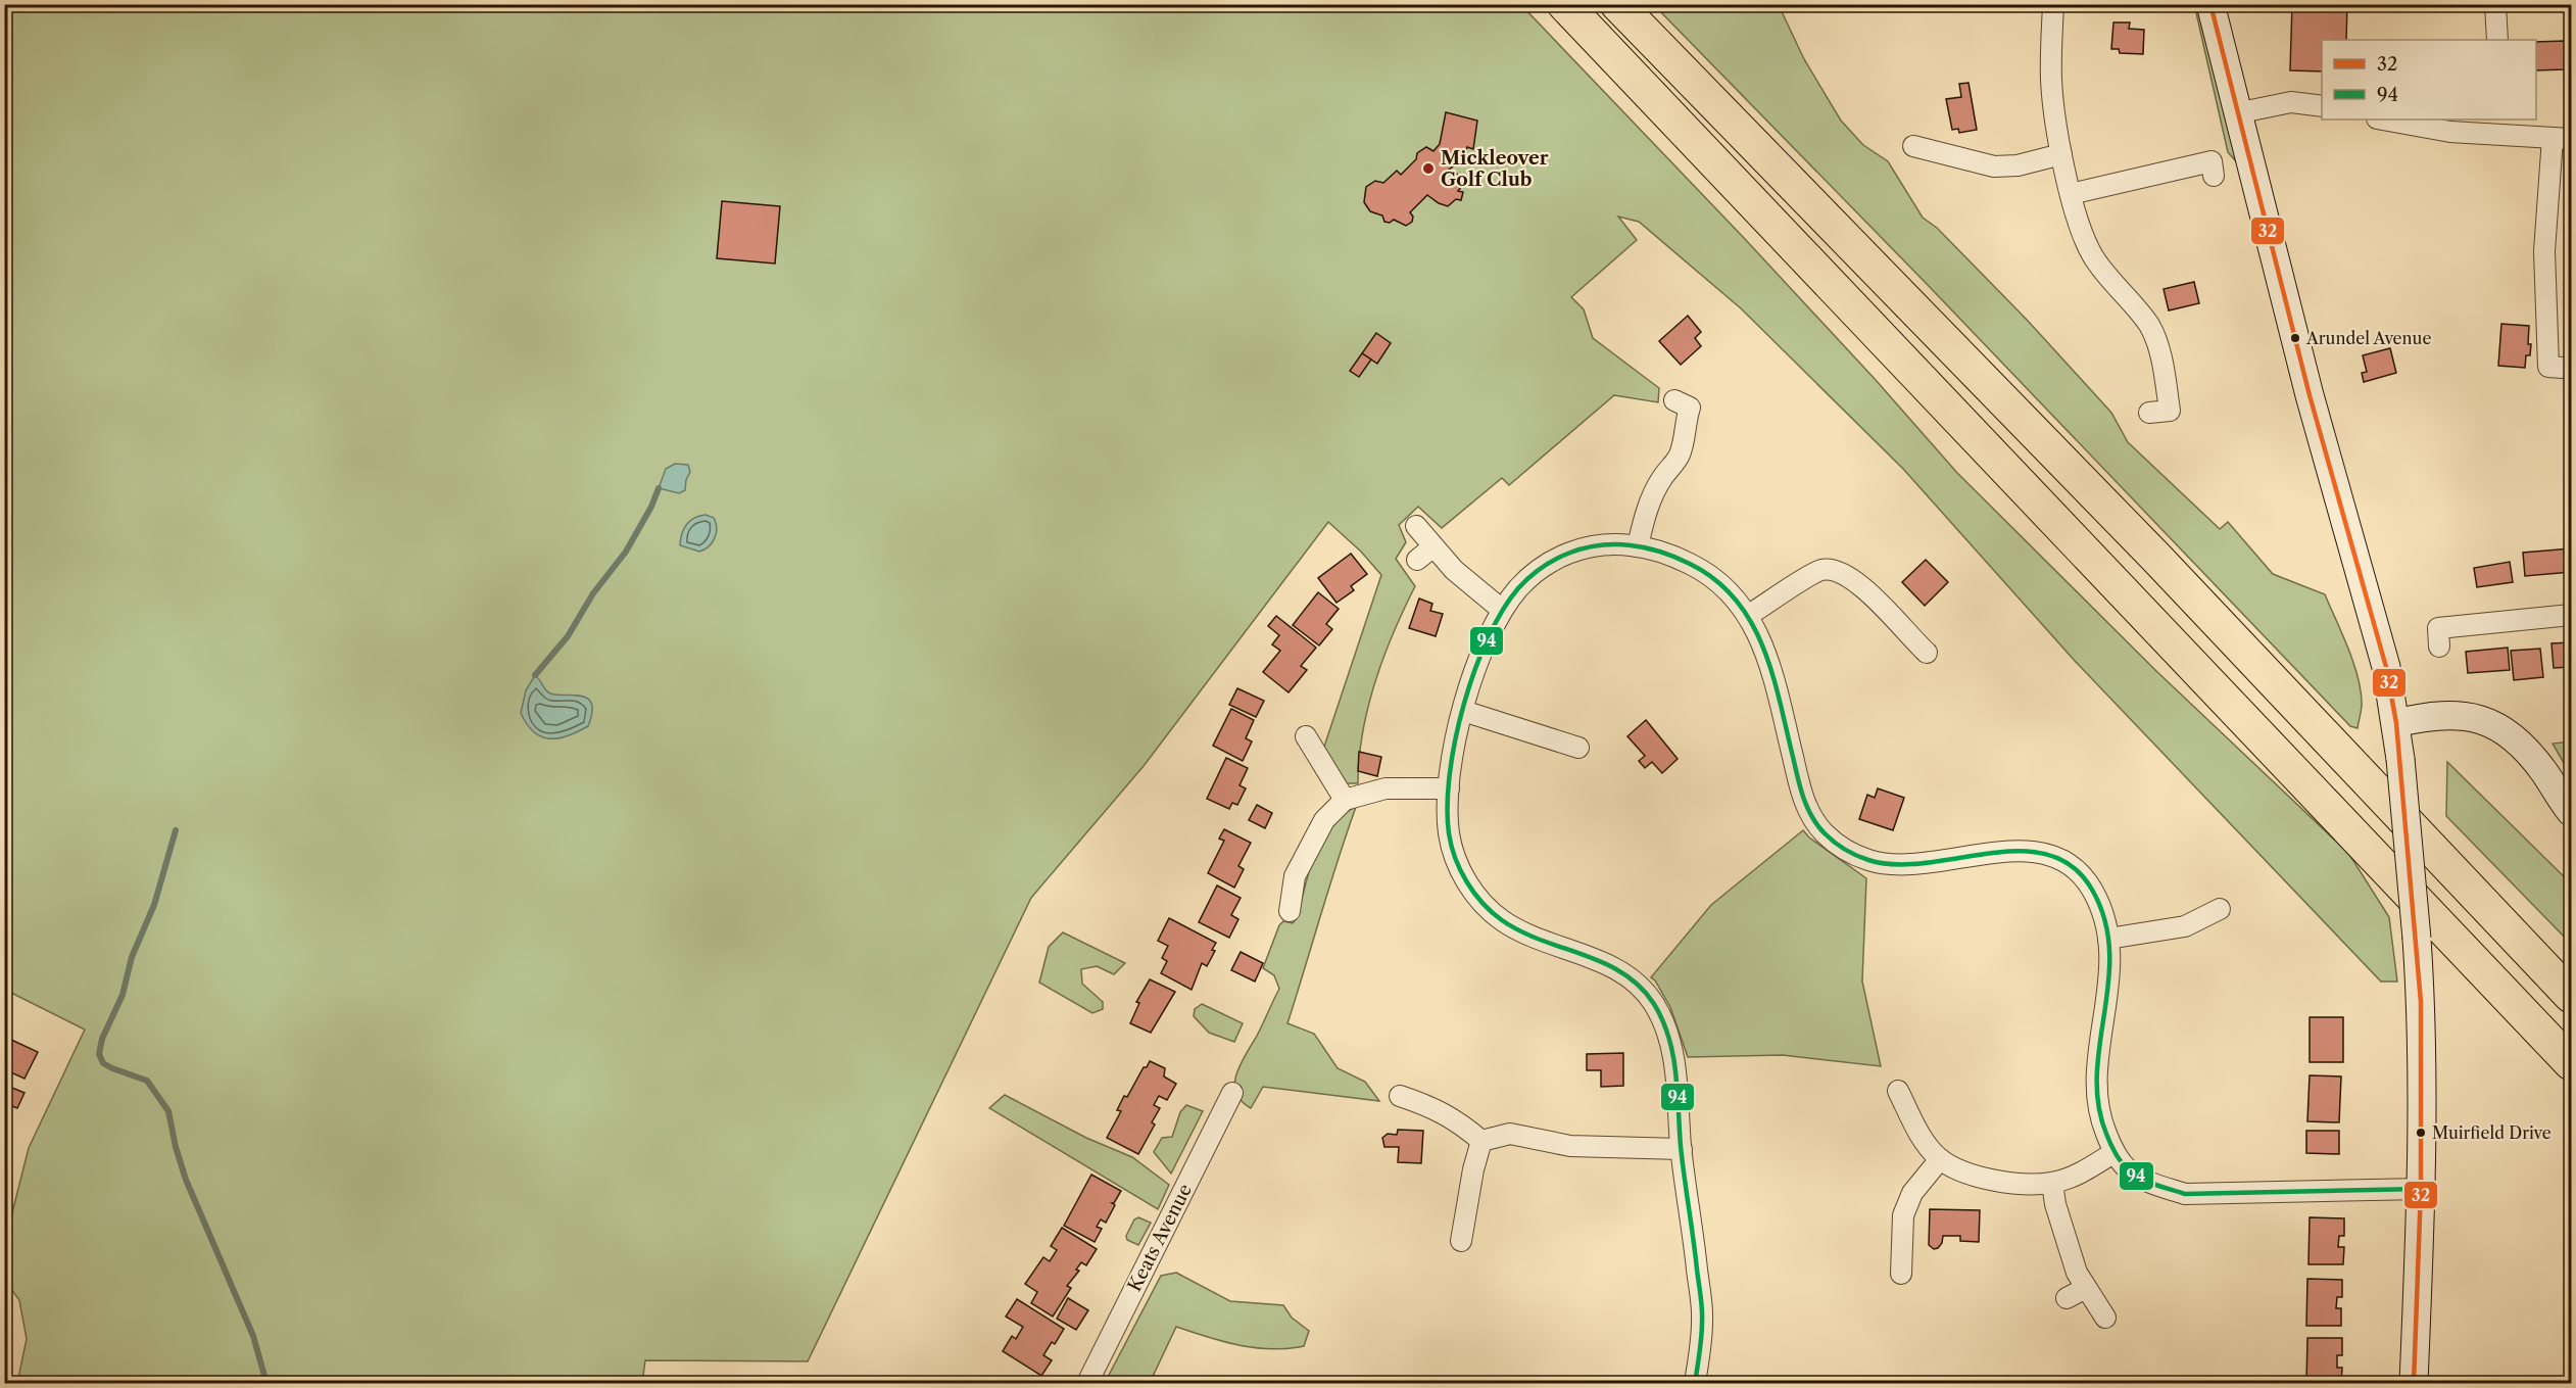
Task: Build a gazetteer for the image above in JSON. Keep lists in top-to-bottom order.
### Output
{
  "streets": {
    "street": ["Keats Avenue"]
  },
  "places": ["Mickleover Golf Club", "Arundel Avenue", "Muirfield Drive"],
  "lines": ["transit line 32", "transit line 94"],
  "legend": ["32", "94"]
}
